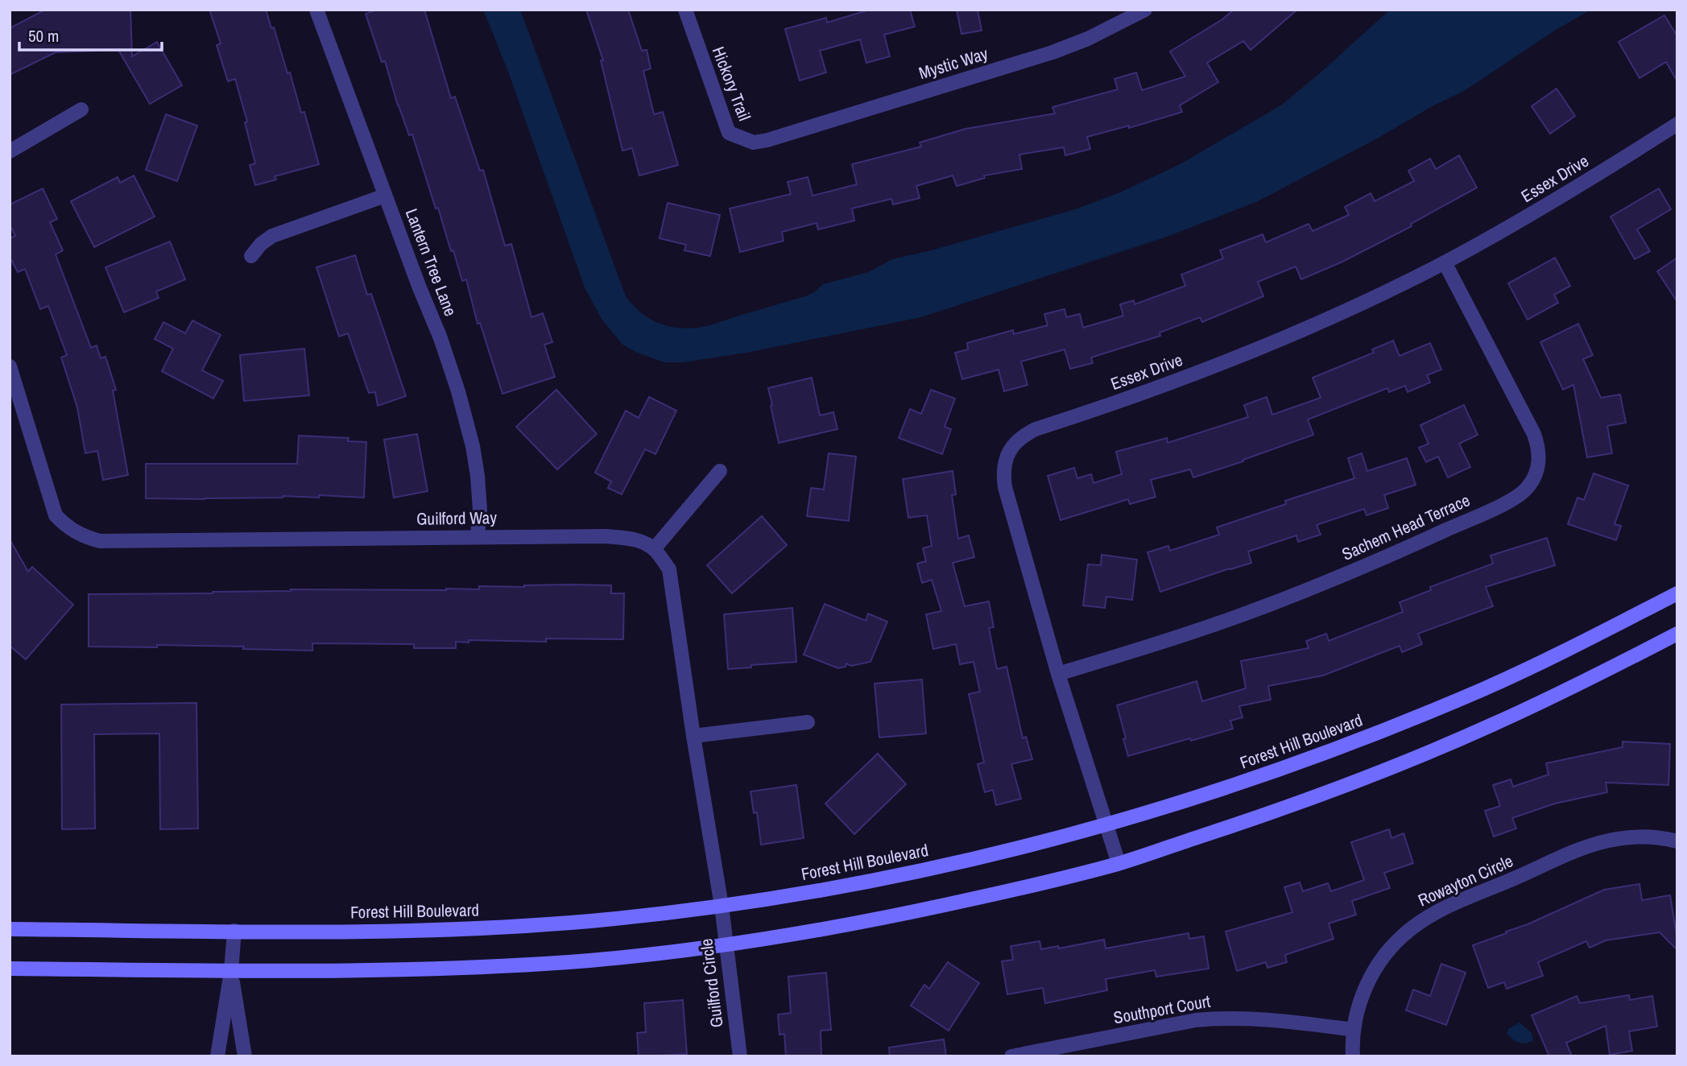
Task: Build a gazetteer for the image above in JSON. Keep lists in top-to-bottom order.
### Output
{
  "streets": {
    "main road": ["Forest Hill Boulevard"],
    "street": [
      "Mystic Way",
      "Hickory Trail",
      "Essex Drive",
      "Lantern Tree Lane",
      "Guilford Way",
      "Sachem Head Terrace",
      "Rowayton Circle",
      "Guilford Circle",
      "Southport Court"
    ]
  },
  "crossings": [
    ["Mystic Way", "Hickory Trail"],
    ["Essex Drive", "Sachem Head Terrace"],
    ["Essex Drive", "Forest Hill Boulevard"],
    ["Lantern Tree Lane", "Guilford Way"],
    ["Forest Hill Boulevard", "Guilford Circle"],
    ["Rowayton Circle", "Southport Court"]
  ],
  "scale_bar": "50 m"
}
